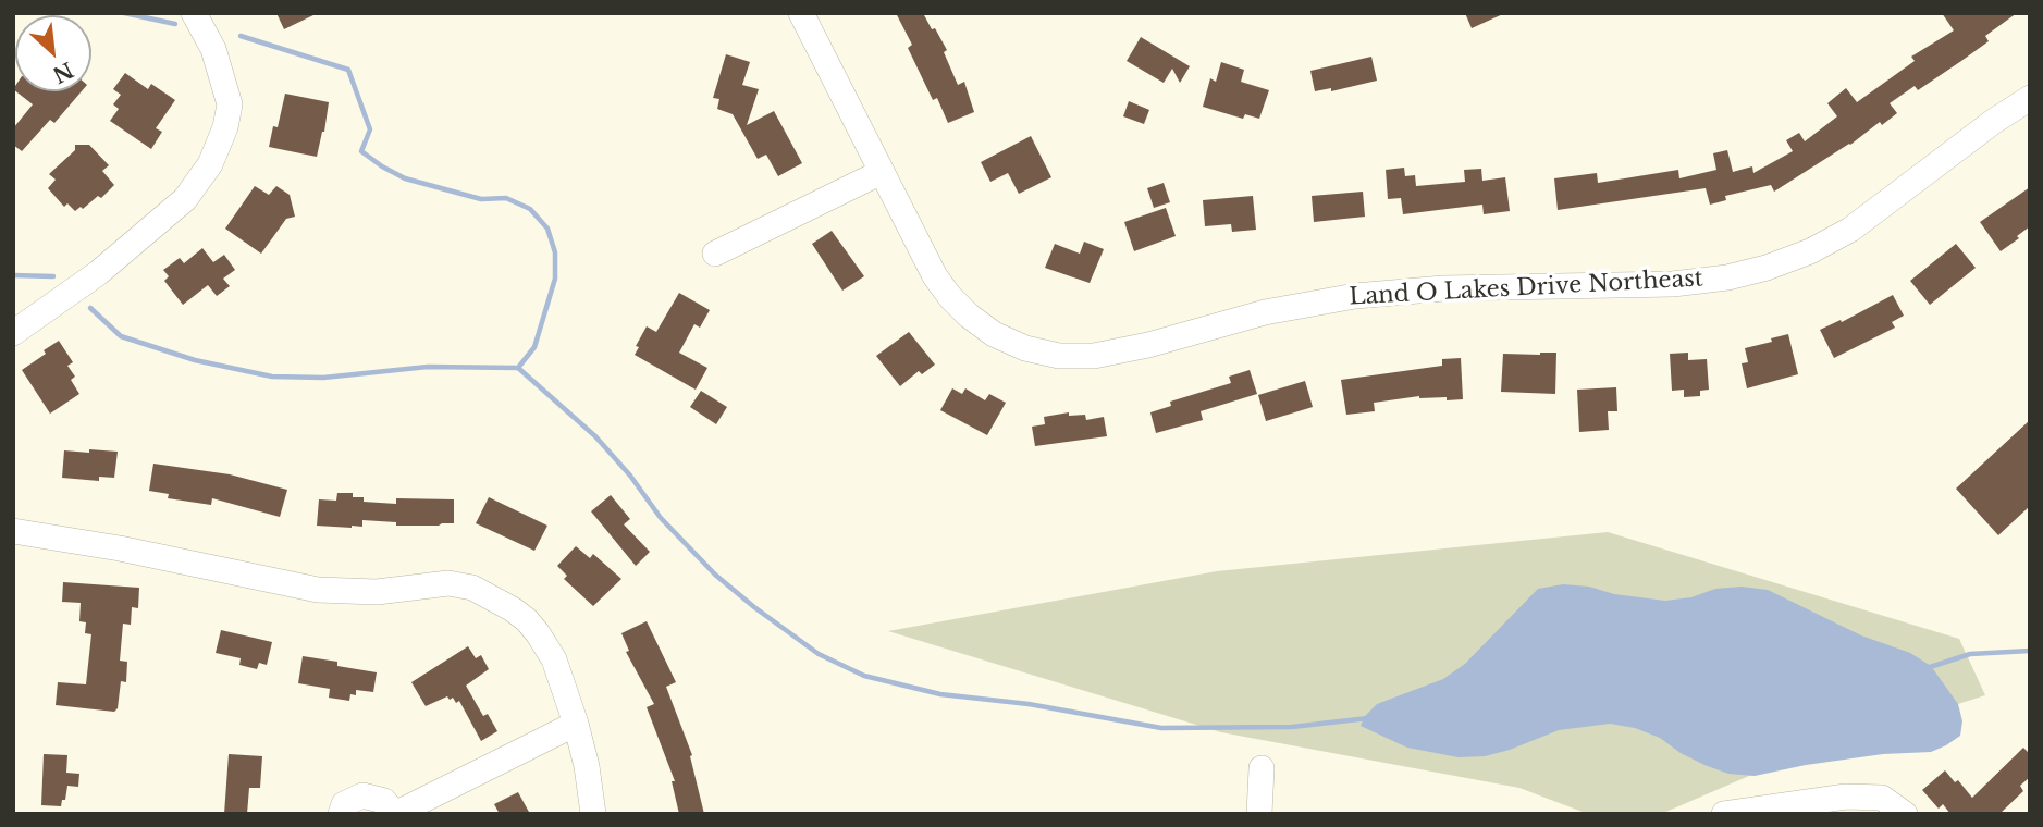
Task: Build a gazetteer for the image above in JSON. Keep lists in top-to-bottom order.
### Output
{
  "streets": {
    "street": ["Land O Lakes Drive Northeast"]
  },
  "north": "bottom right"
}
